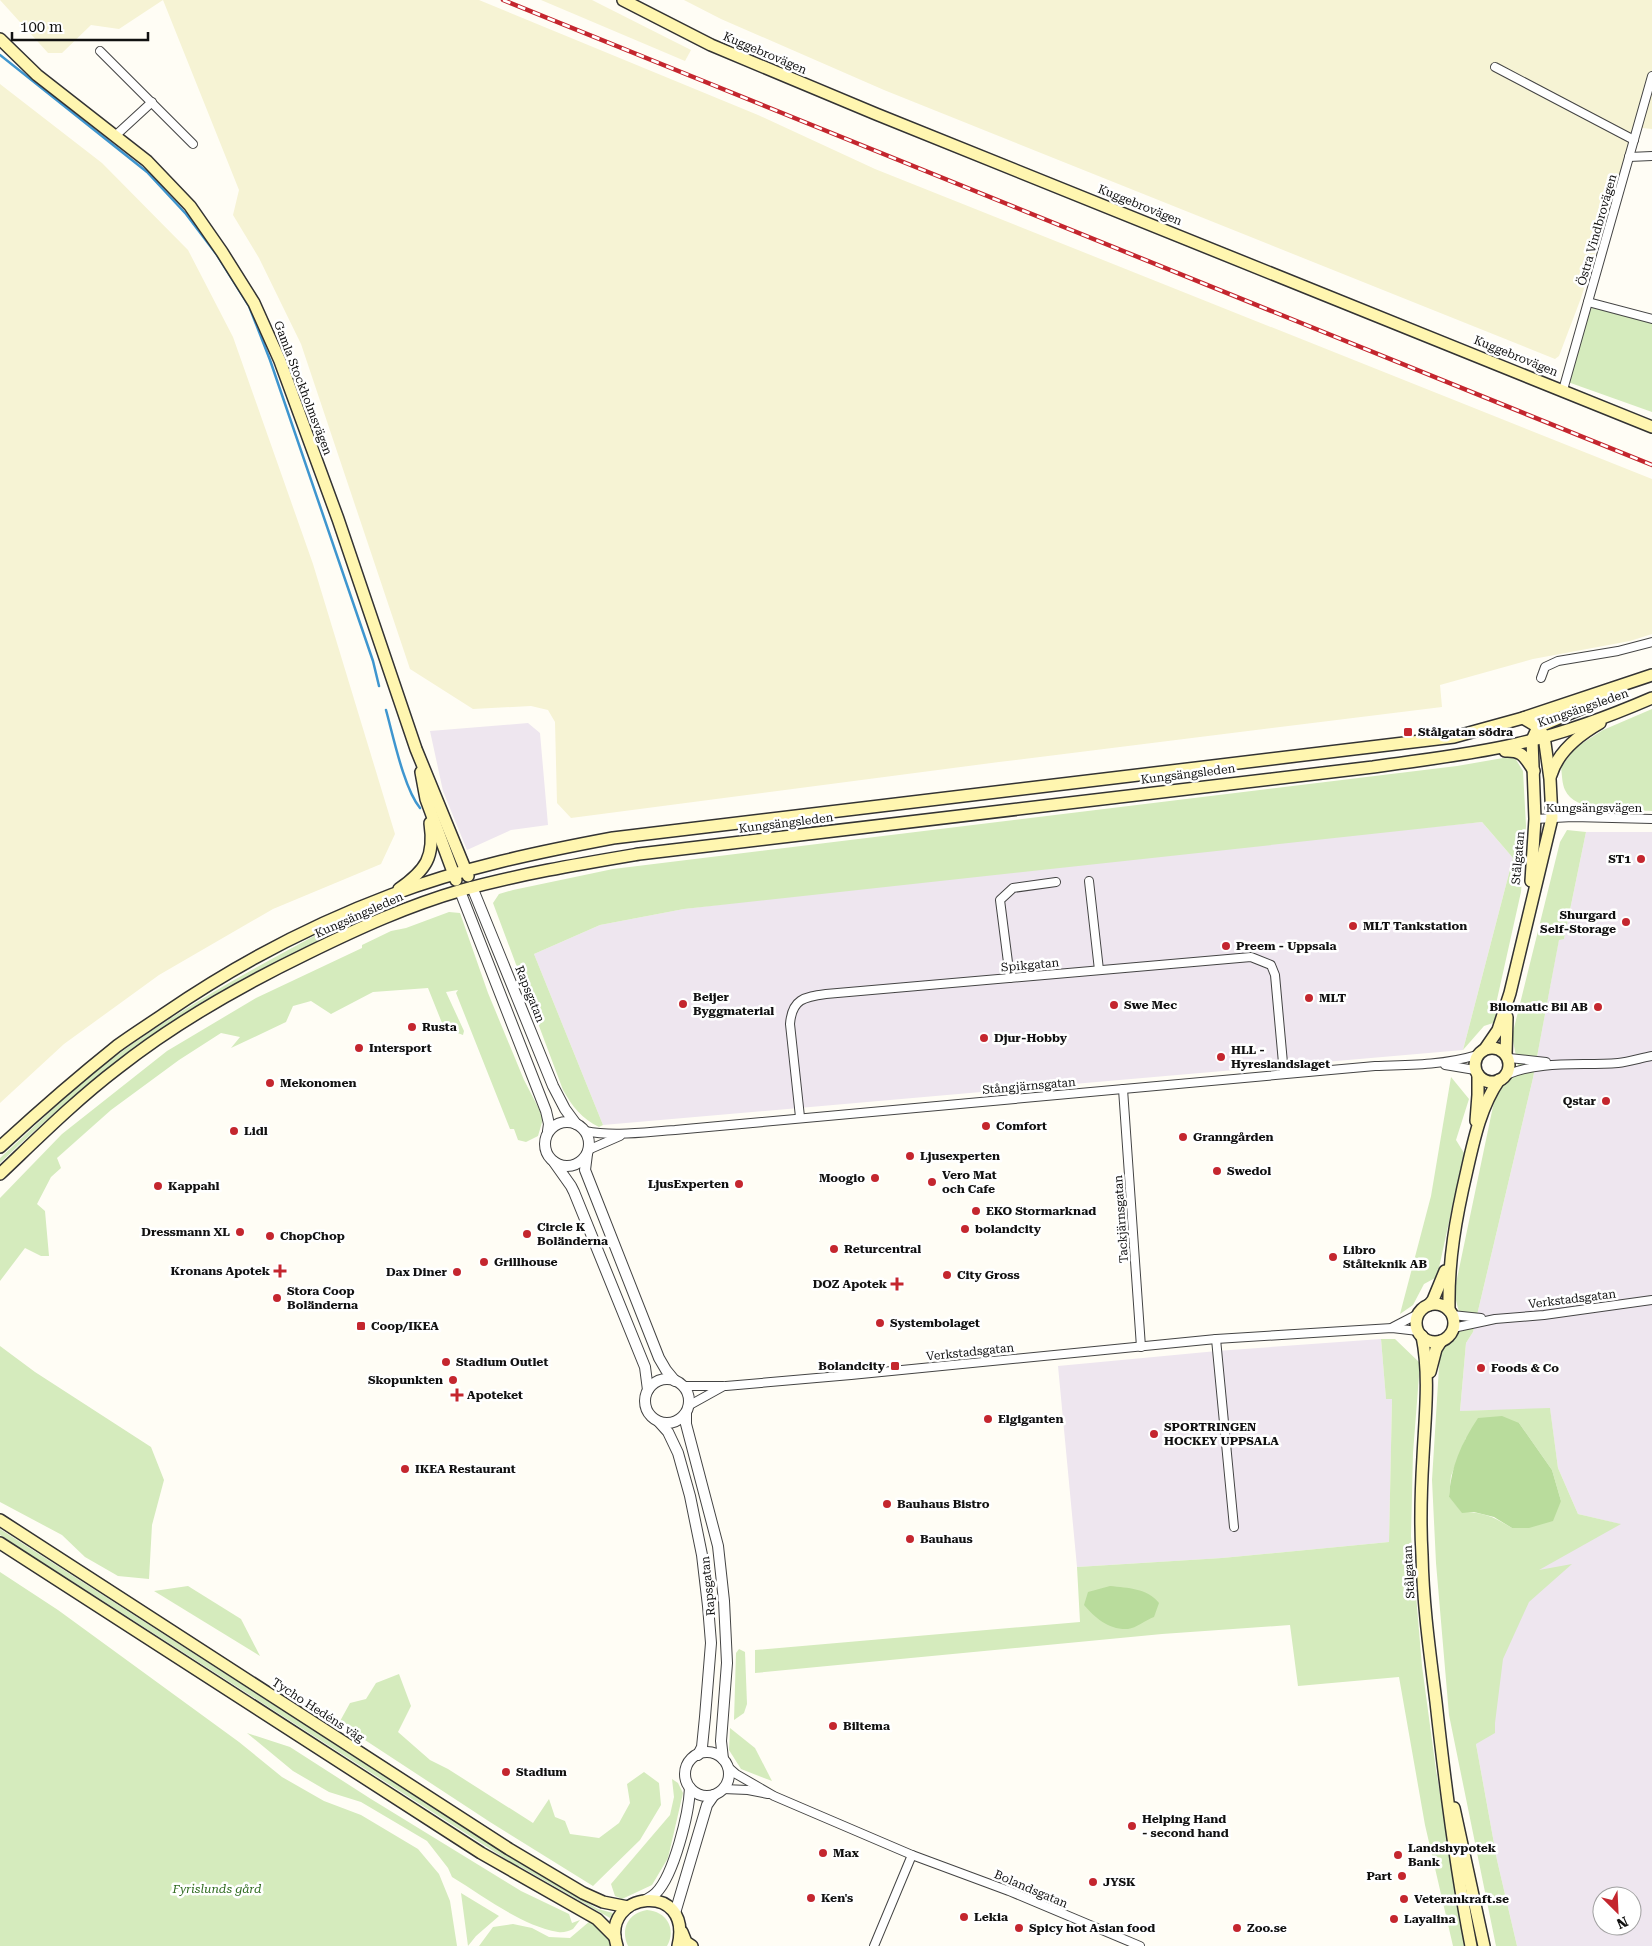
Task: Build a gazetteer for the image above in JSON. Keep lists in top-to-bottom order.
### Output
{
  "streets": {
    "main road": [
      "Kuggebrovägen",
      "Gamla Stockholmsvägen",
      "Kungsängsleden",
      "Stålgatan",
      "Rapsgatan",
      "Tycho Hedéns väg"
    ],
    "street": [
      "Östra Vindbrovägen",
      "Kungsängsvägen",
      "Spikgatan",
      "Stångjärnsgatan",
      "Tackjärnsgatan",
      "Verkstadsgatan",
      "Bolandsgatan"
    ]
  },
  "crossings": [
    ["Kuggebrovägen", "Östra Vindbrovägen"],
    ["Gamla Stockholmsvägen", "Kungsängsleden"],
    ["Gamla Stockholmsvägen", "Rapsgatan"],
    ["Kungsängsleden", "Stålgatan"],
    ["Kungsängsleden", "Rapsgatan"],
    ["Kungsängsvägen", "Stålgatan"],
    ["Stålgatan", "Stångjärnsgatan"],
    ["Stålgatan", "Verkstadsgatan"],
    ["Spikgatan", "Stångjärnsgatan"],
    ["Rapsgatan", "Stångjärnsgatan"],
    ["Rapsgatan", "Verkstadsgatan"],
    ["Rapsgatan", "Bolandsgatan"],
    ["Stångjärnsgatan", "Tackjärnsgatan"],
    ["Tackjärnsgatan", "Verkstadsgatan"]
  ],
  "parks": ["Fyrislunds gård"],
  "places": {
    "transit": ["Stålgatan södra", "Coop/IKEA", "Bolandcity"],
    "other": [
      "ST1",
      "Shurgard Self-Storage",
      "MLT Tankstation",
      "Preem - Uppsala",
      "MLT",
      "Beijer Byggmaterial",
      "Swe Mec",
      "Bilomatic Bil AB",
      "Rusta",
      "Djur-Hobby",
      "Intersport",
      "HLL - Hyreslandslaget",
      "Mekonomen",
      "Qstar",
      "Comfort",
      "Lidl",
      "Granngården",
      "Ljusexperten",
      "Swedol",
      "Moogio",
      "Vero Mat och Cafe",
      "LjusExperten",
      "Kappahl",
      "EKO Stormarknad",
      "bolandcity",
      "Dressmann XL",
      "Circle K Boländerna",
      "ChopChop",
      "Returcentral",
      "Libro Stålteknik AB",
      "Grillhouse",
      "Dax Diner",
      "City Gross",
      "Stora Coop Boländerna",
      "Systembolaget",
      "Stadium Outlet",
      "Foods & Co",
      "Skopunkten",
      "Elgiganten",
      "SPORTRINGEN HOCKEY UPPSALA",
      "IKEA Restaurant",
      "Bauhaus Bistro",
      "Bauhaus",
      "Biltema",
      "Stadium",
      "Helping Hand - second hand",
      "Max",
      "Landshypotek Bank",
      "Part",
      "JYSK",
      "Ken's",
      "Veterankraft.se",
      "Lekia",
      "Layalina",
      "Spicy hot Asian food",
      "Zoo.se"
    ],
    "health": ["Kronans Apotek", "DOZ Apotek", "Apoteket"]
  },
  "scale_bar": "100 m",
  "north": "bottom right"
}
